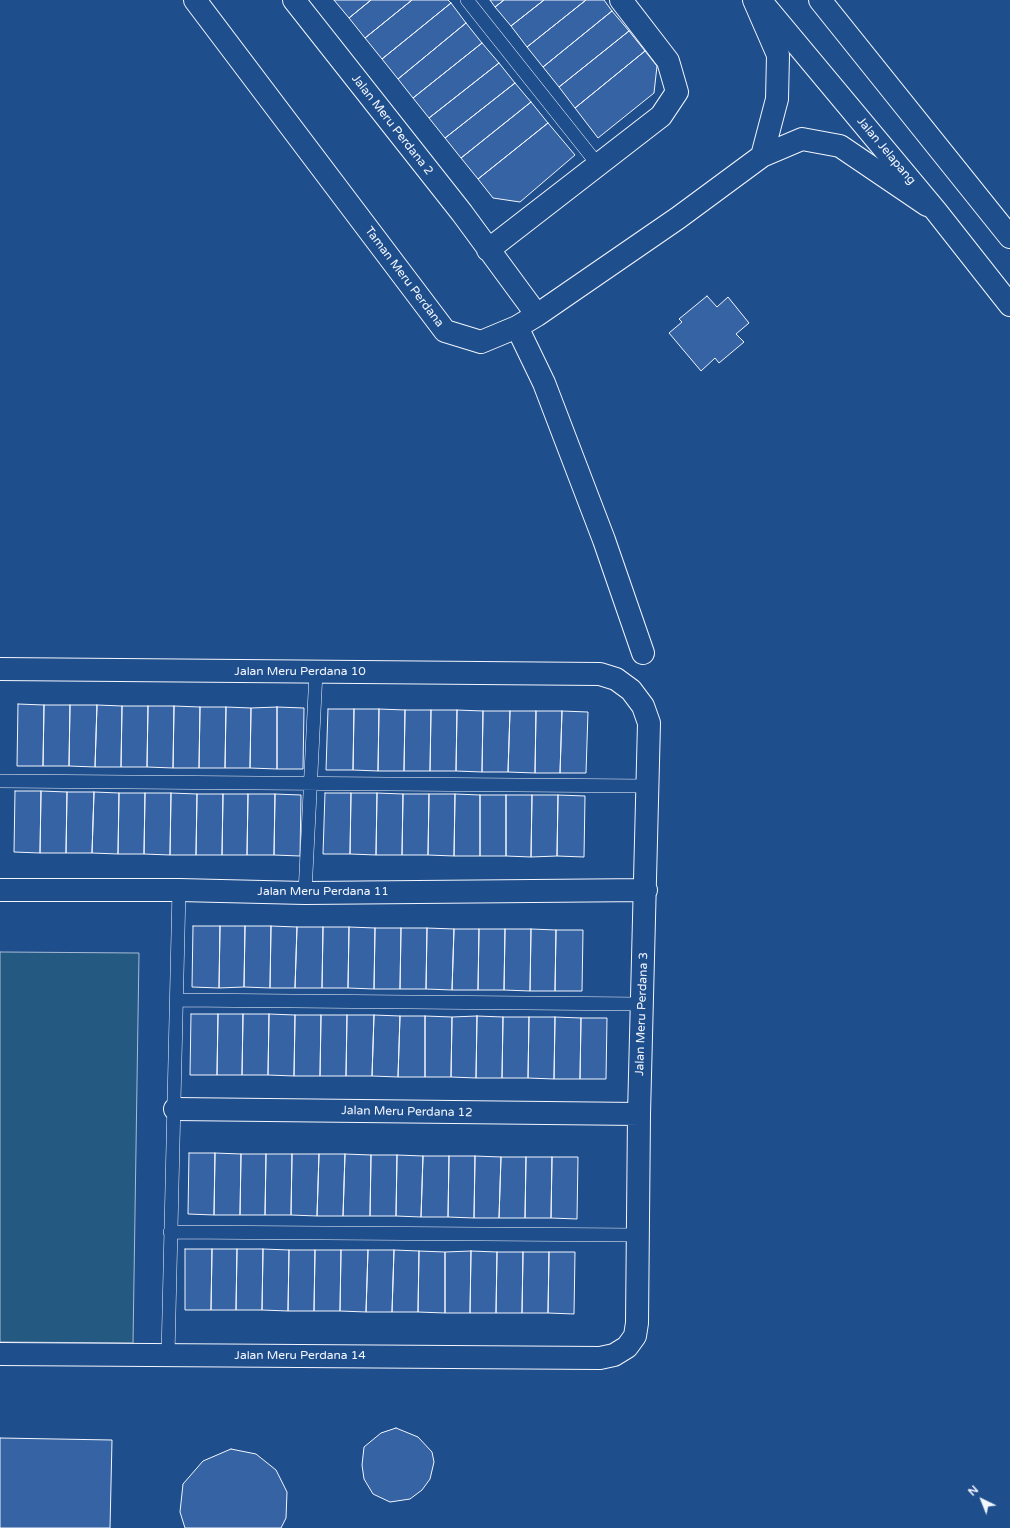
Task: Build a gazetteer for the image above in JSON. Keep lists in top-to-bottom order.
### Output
{
  "streets": {
    "street": [
      "Jalan Meru Perdana 2",
      "Jalan Jelapang",
      "Taman Meru Perdana",
      "Jalan Meru Perdana 10",
      "Jalan Meru Perdana 11",
      "Jalan Meru Perdana 3",
      "Jalan Meru Perdana 12",
      "Jalan Meru Perdana 14"
    ]
  },
  "crossings": [
    ["Jalan Meru Perdana 2", "Taman Meru Perdana"],
    ["Jalan Jelapang", "Taman Meru Perdana"],
    ["Jalan Meru Perdana 10", "Jalan Meru Perdana 3"],
    ["Jalan Meru Perdana 11", "Jalan Meru Perdana 3"],
    ["Jalan Meru Perdana 3", "Jalan Meru Perdana 12"],
    ["Jalan Meru Perdana 3", "Jalan Meru Perdana 14"]
  ],
  "north": "top left"
}
